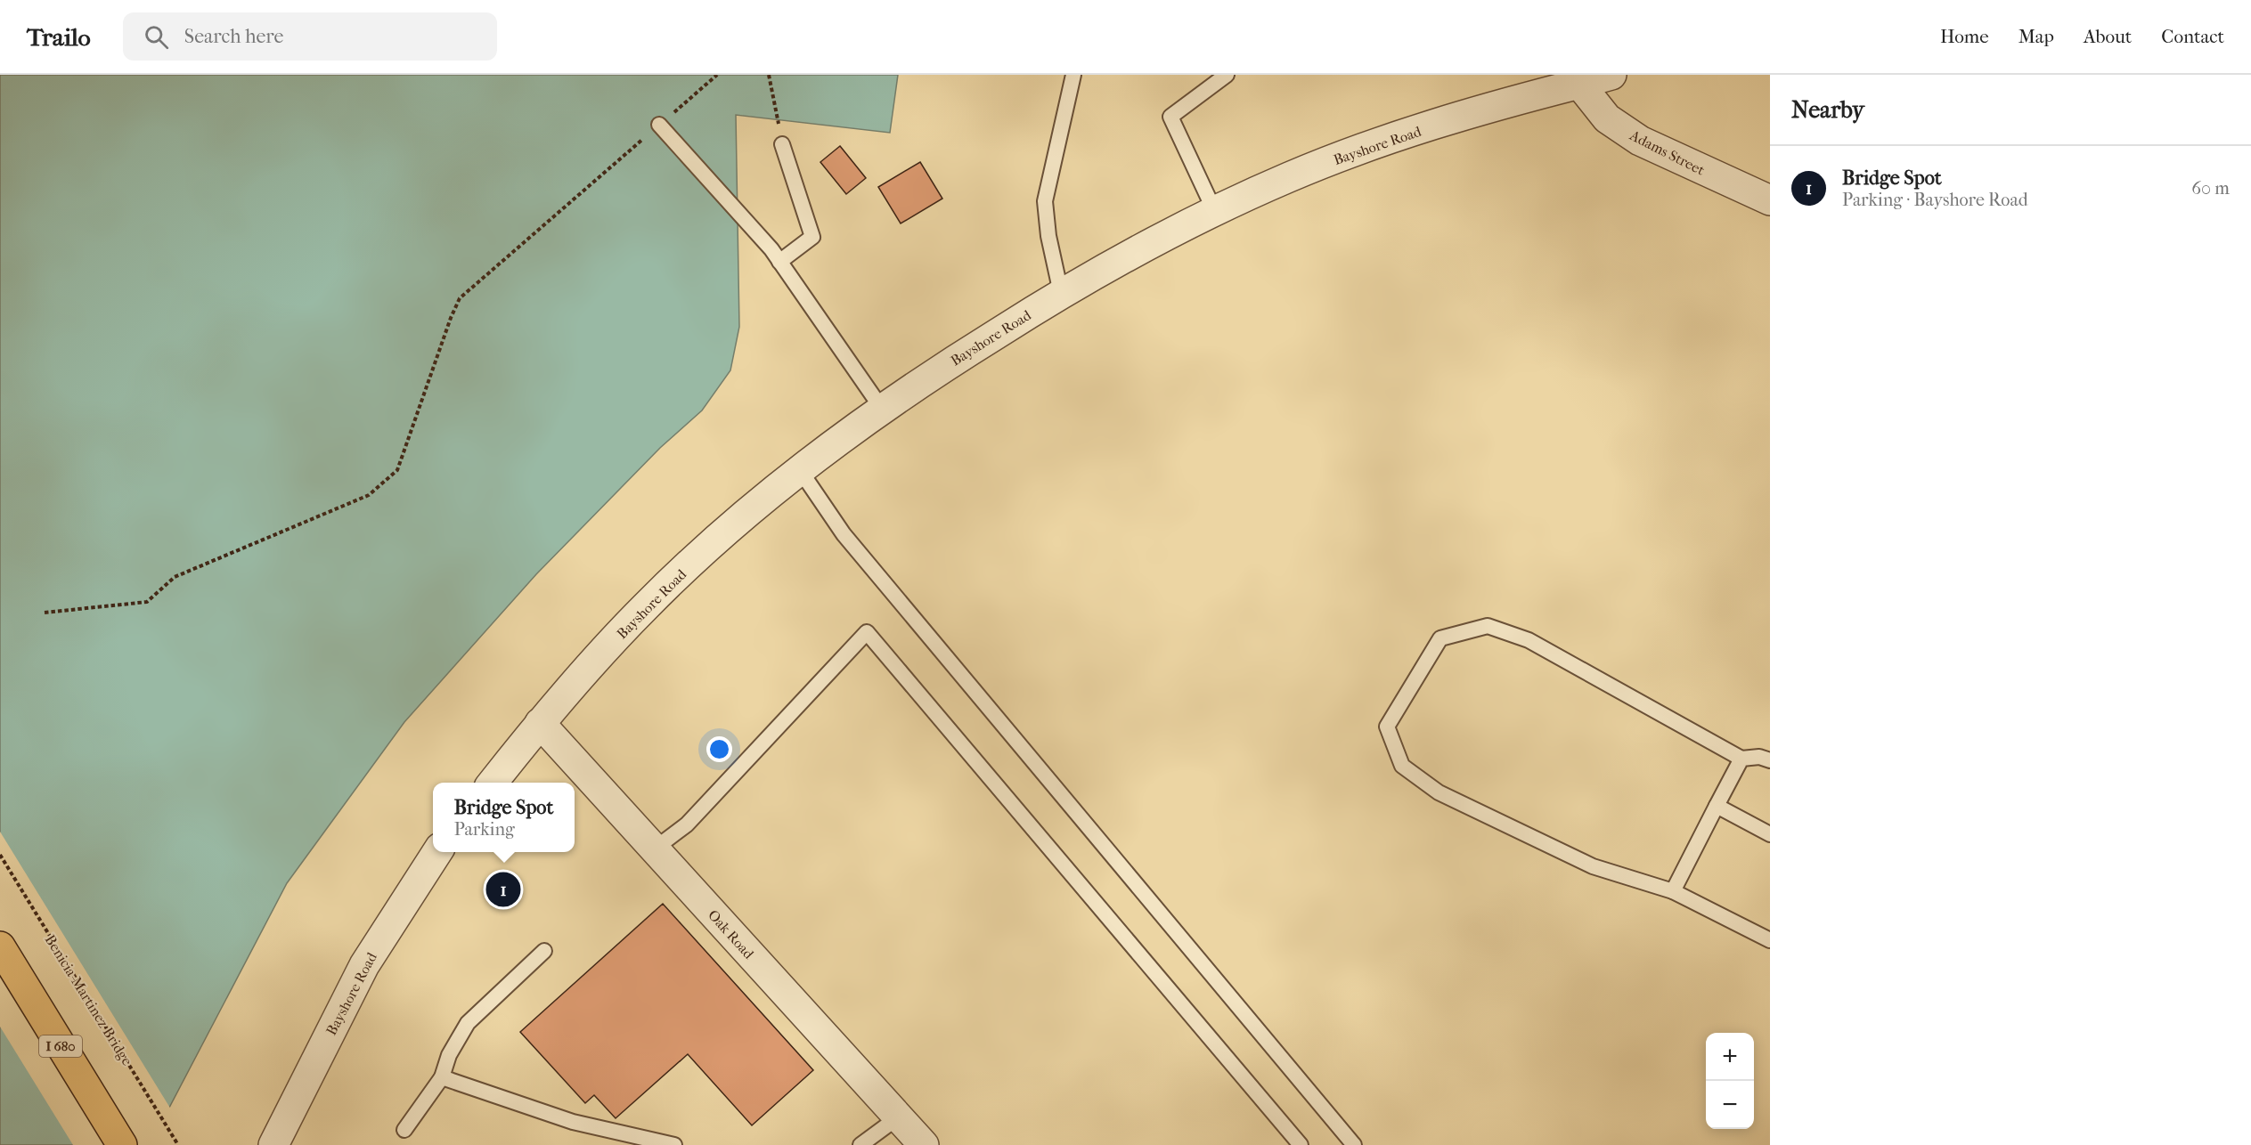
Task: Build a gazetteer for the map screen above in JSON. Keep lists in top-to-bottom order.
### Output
{
  "streets": {
    "highway": ["I 680"],
    "street": ["Bayshore Road", "Adams Street", "Oak Road"],
    "path": ["Benicia-Martinez Bridge"]
  },
  "crossings": [
    ["Bayshore Road", "Adams Street"],
    ["Bayshore Road", "Oak Road"]
  ],
  "page": {
    "header": "Trailo",
    "search": "Search here",
    "nav": [
      "Home",
      "Map",
      "About",
      "Contact"
    ],
    "heading": "Nearby",
    "list": [
      {
        "mark": "1",
        "name": "Bridge Spot",
        "note": "Parking · Bayshore Road",
        "value": "60 m"
      }
    ],
    "popup": ["Bridge Spot", "Parking"],
    "pins": "1",
    "map_buttons": ["+", "−"]
  }
}
